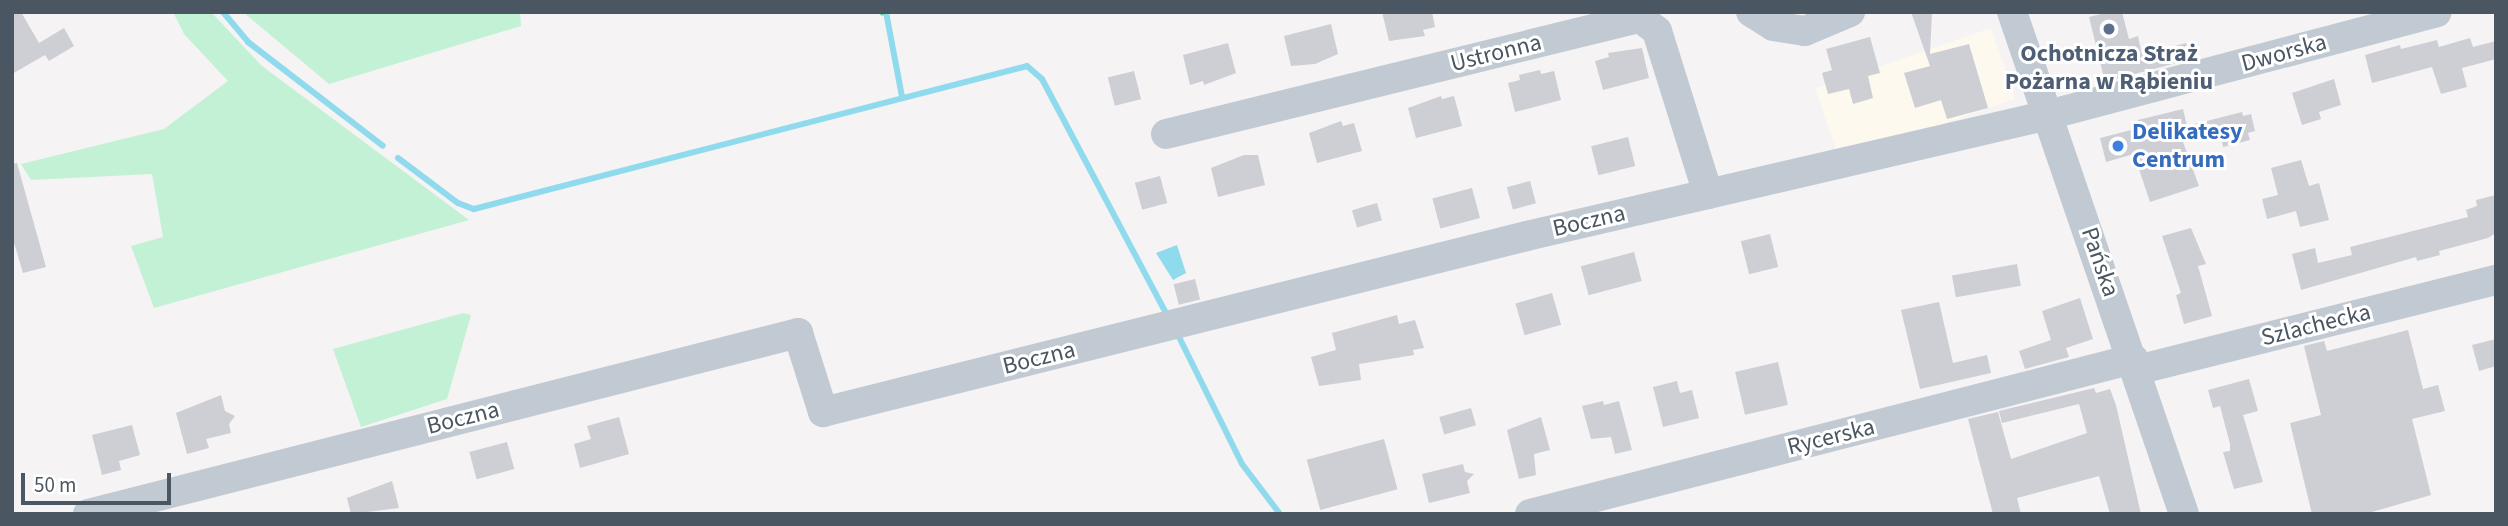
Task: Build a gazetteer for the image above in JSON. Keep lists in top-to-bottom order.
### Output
{
  "streets": {
    "street": [
      "Ustronna",
      "Dworska",
      "Boczna",
      "Pańska",
      "Szlachecka",
      "Rycerska"
    ]
  },
  "crossings": [
    ["Ustronna", "Boczna"],
    ["Dworska", "Boczna"],
    ["Dworska", "Pańska"],
    ["Boczna", "Pańska"],
    ["Pańska", "Szlachecka"],
    ["Pańska", "Rycerska"],
    ["Szlachecka", "Rycerska"]
  ],
  "places": ["Ochotnicza Straż Pożarna w Rąbieniu", "Delikatesy Centrum"],
  "scale_bar": "50 m"
}
